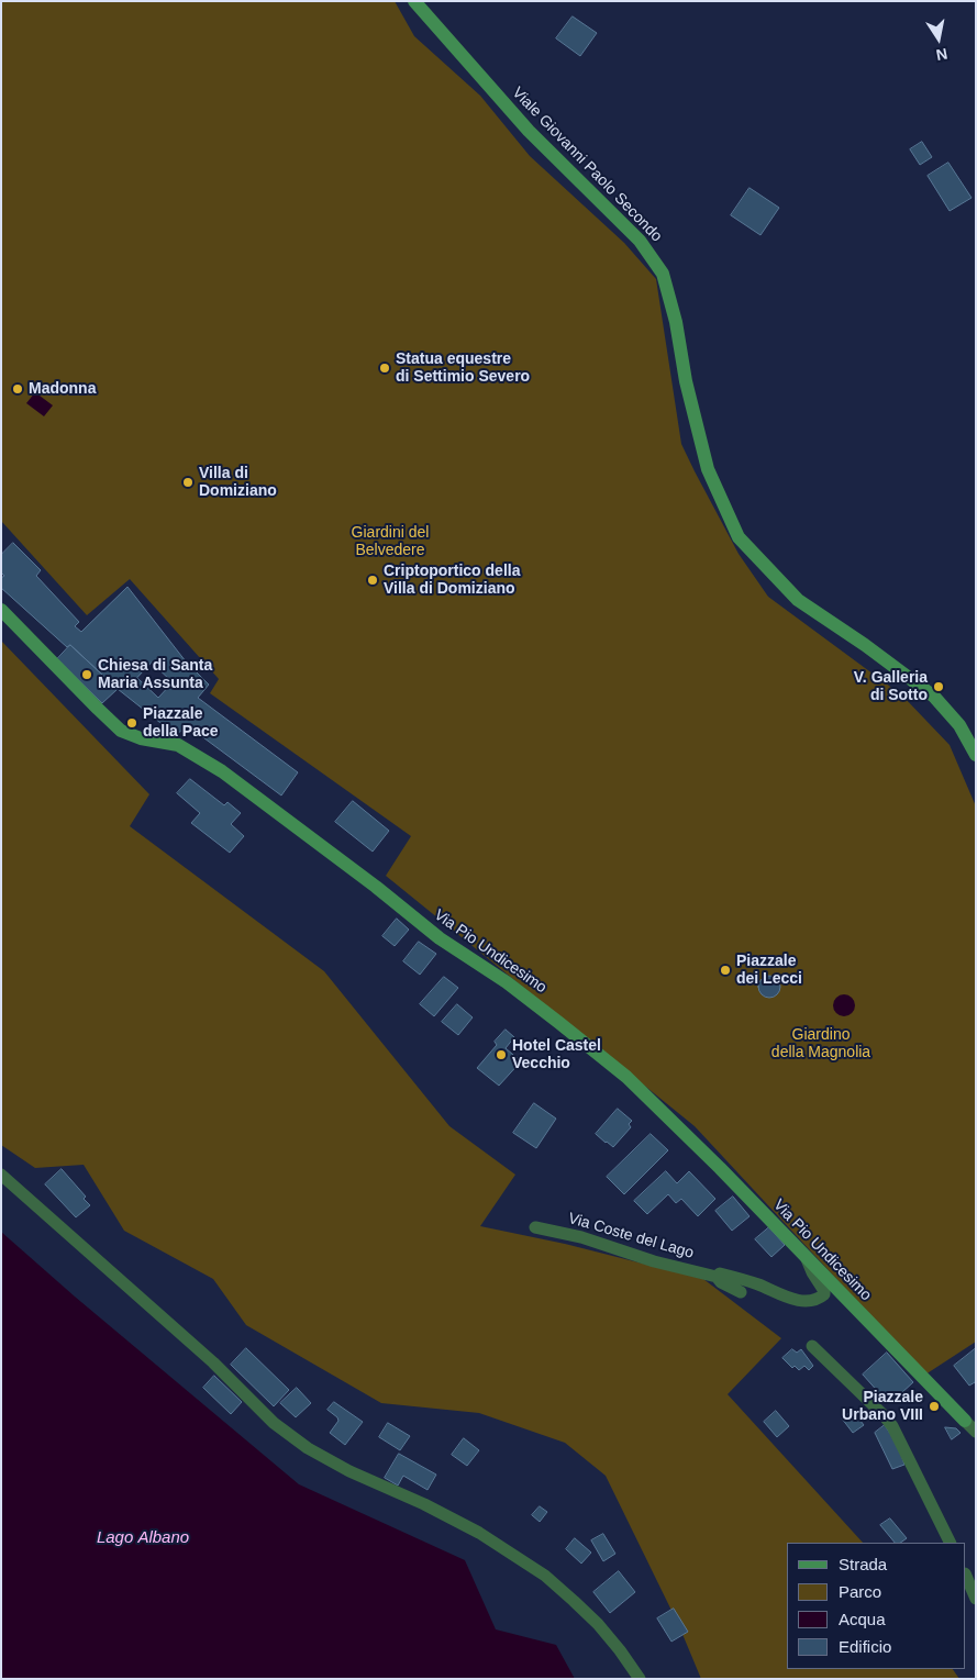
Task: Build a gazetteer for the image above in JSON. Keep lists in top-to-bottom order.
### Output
{
  "streets": {
    "street": ["Viale Giovanni Paolo Secondo", "Via Pio Undicesimo", "Via Coste del Lago"]
  },
  "crossings": [
    ["Via Pio Undicesimo", "Via Coste del Lago"]
  ],
  "water": ["Lago Albano"],
  "parks": ["Giardini del Belvedere", "Giardino della Magnolia"],
  "places": [
    "Statua equestre di Settimio Severo",
    "Madonna",
    "Villa di Domiziano",
    "Criptoportico della Villa di Domiziano",
    "Chiesa di Santa Maria Assunta",
    "V. Galleria di Sotto",
    "Piazzale della Pace",
    "Piazzale dei Lecci",
    "Hotel Castel Vecchio",
    "Piazzale Urbano VIII"
  ],
  "legend": [
    "Strada",
    "Parco",
    "Acqua",
    "Edificio"
  ],
  "north": "bottom"
}
